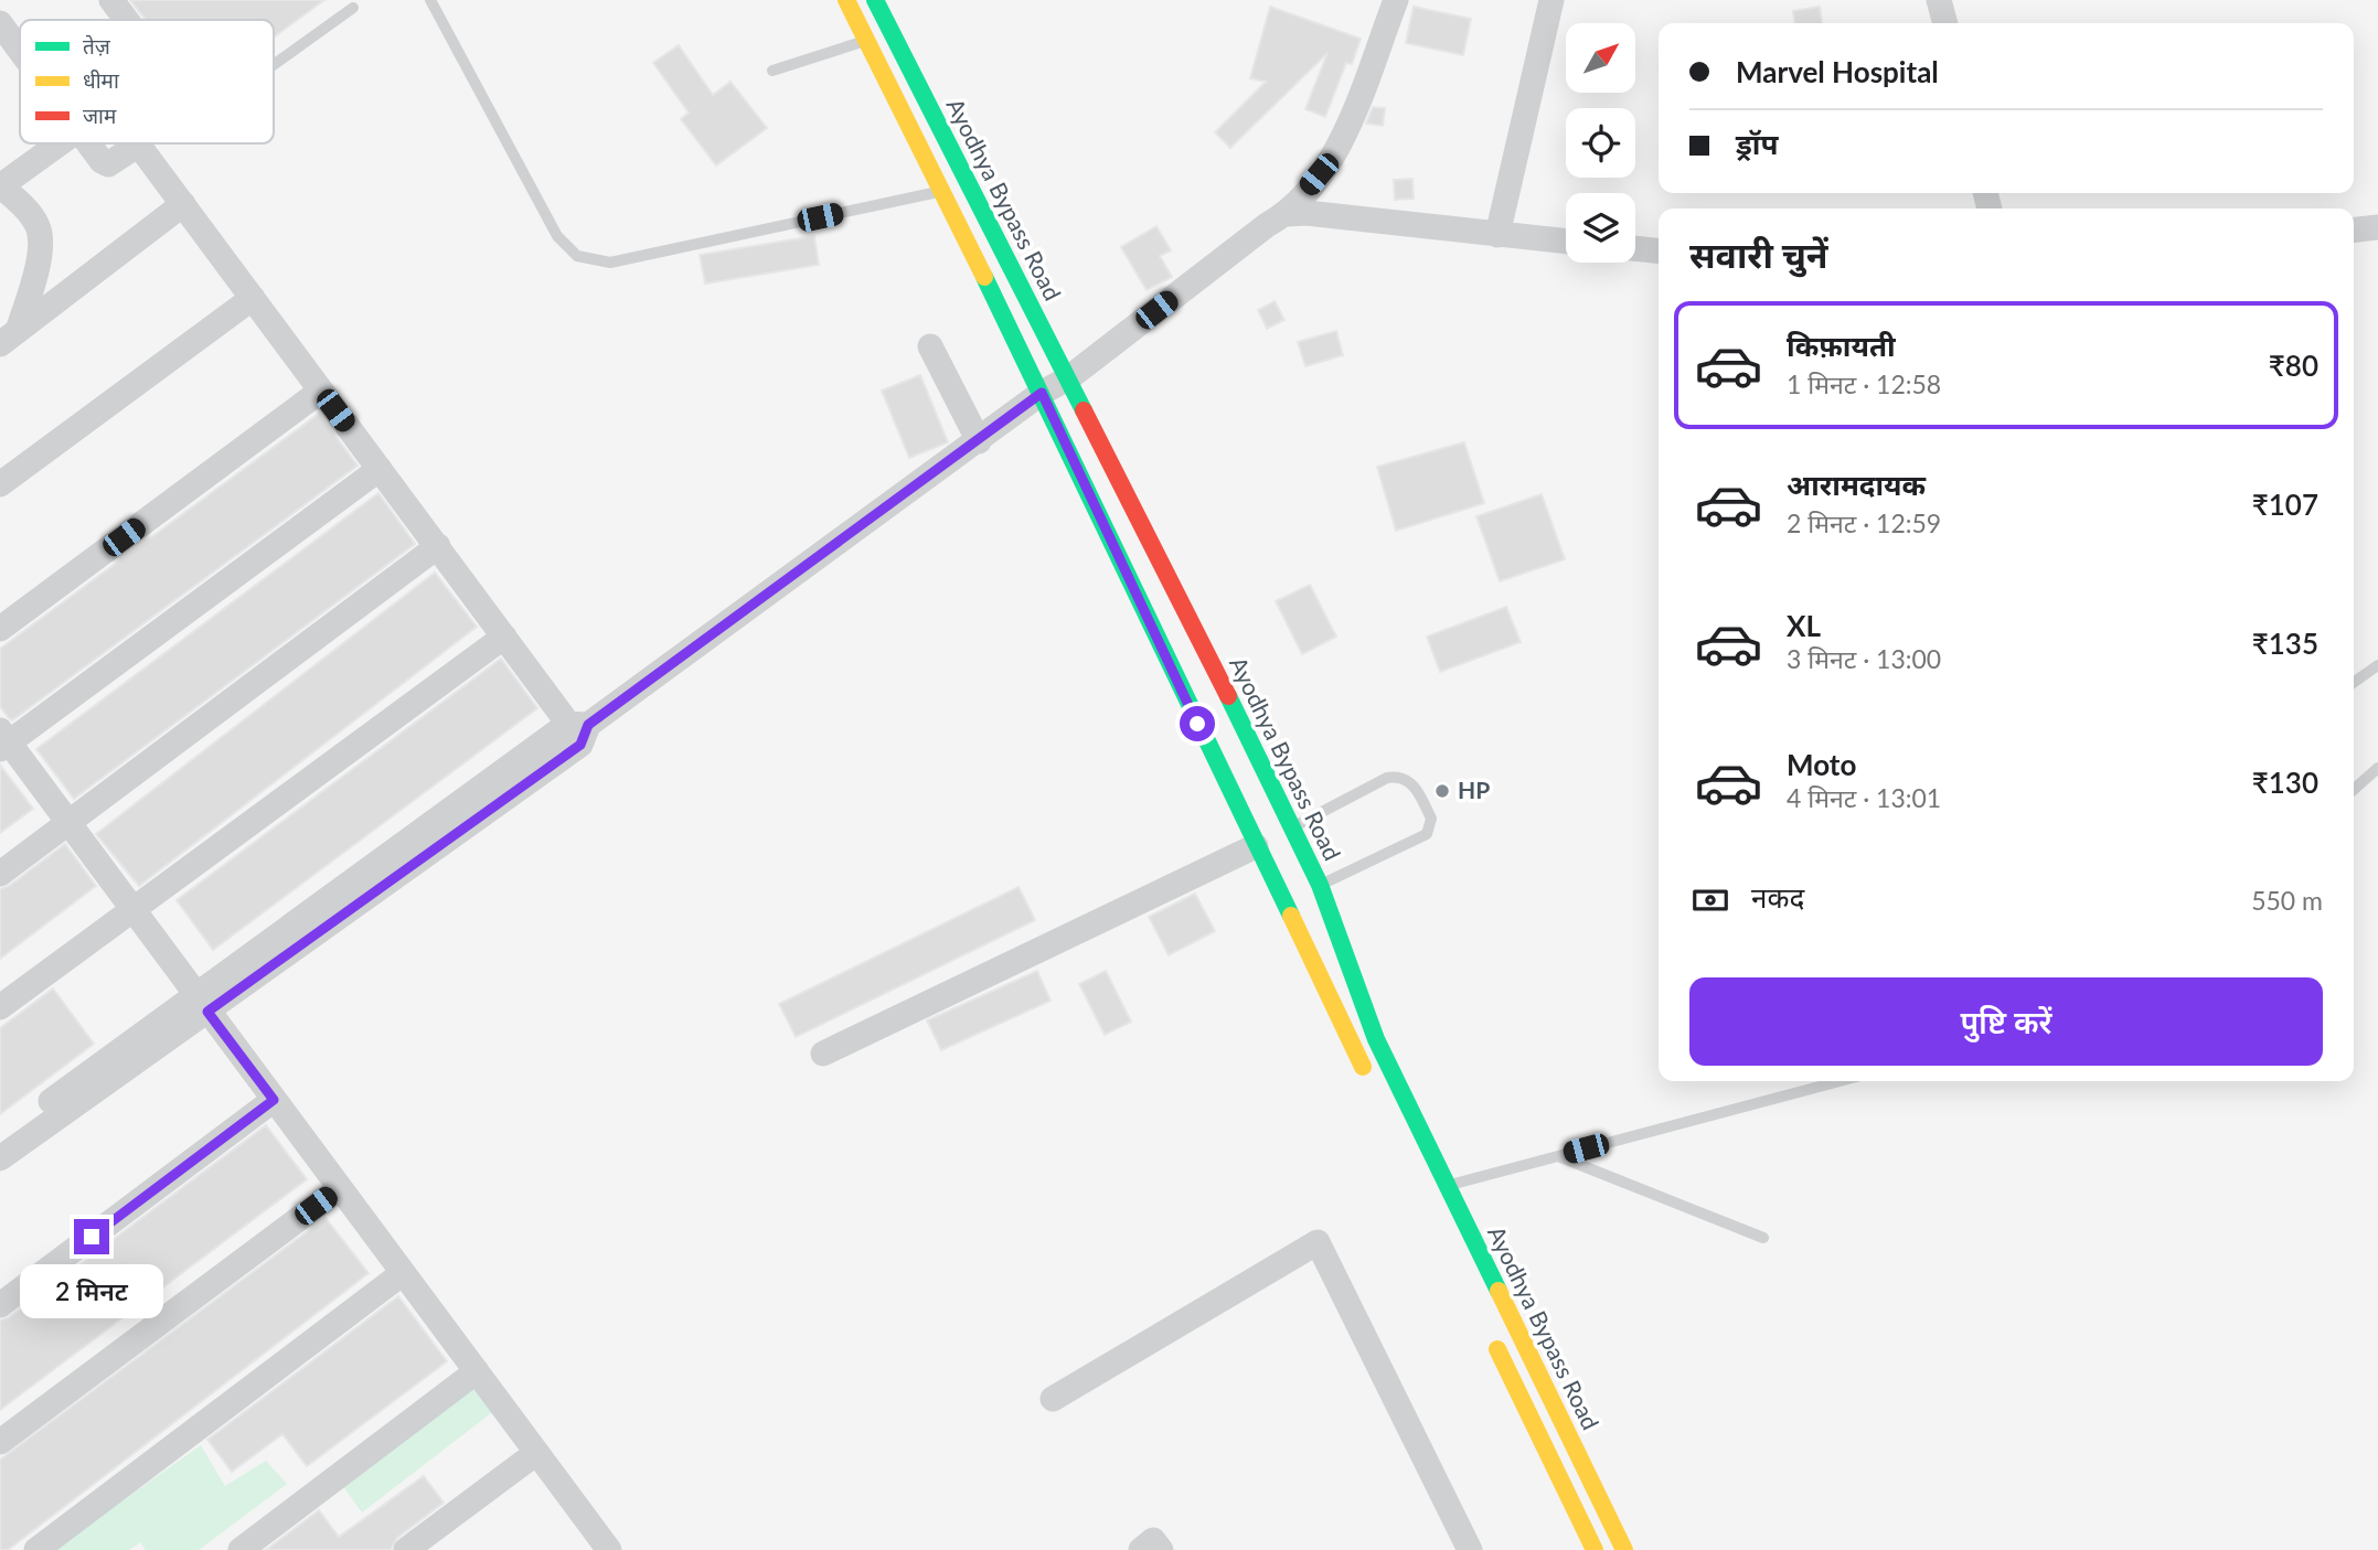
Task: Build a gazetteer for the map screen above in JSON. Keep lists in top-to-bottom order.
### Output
{
  "streets": {
    "main road": ["Ayodhya Bypass Road"]
  },
  "places": ["HP"],
  "legend": ["तेज़", "धीमा", "जाम"],
  "north": "top right",
  "page": {
    "banner": ["Marvel Hospital", "ड्रॉप"],
    "heading": "सवारी चुनें",
    "list": [
      {
        "name": "किफ़ायती",
        "note": "1 मिनट · 12:58",
        "value": "₹80"
      },
      {
        "name": "आरामदायक",
        "note": "2 मिनट · 12:59",
        "value": "₹107"
      },
      {
        "name": "XL",
        "note": "3 मिनट · 13:00",
        "value": "₹135"
      },
      {
        "name": "Moto",
        "note": "4 मिनट · 13:01",
        "value": "₹130"
      }
    ],
    "pay": ["नकद", "550 m"],
    "buttons": "पुष्टि करें",
    "bubble": "2 मिनट"
  }
}
